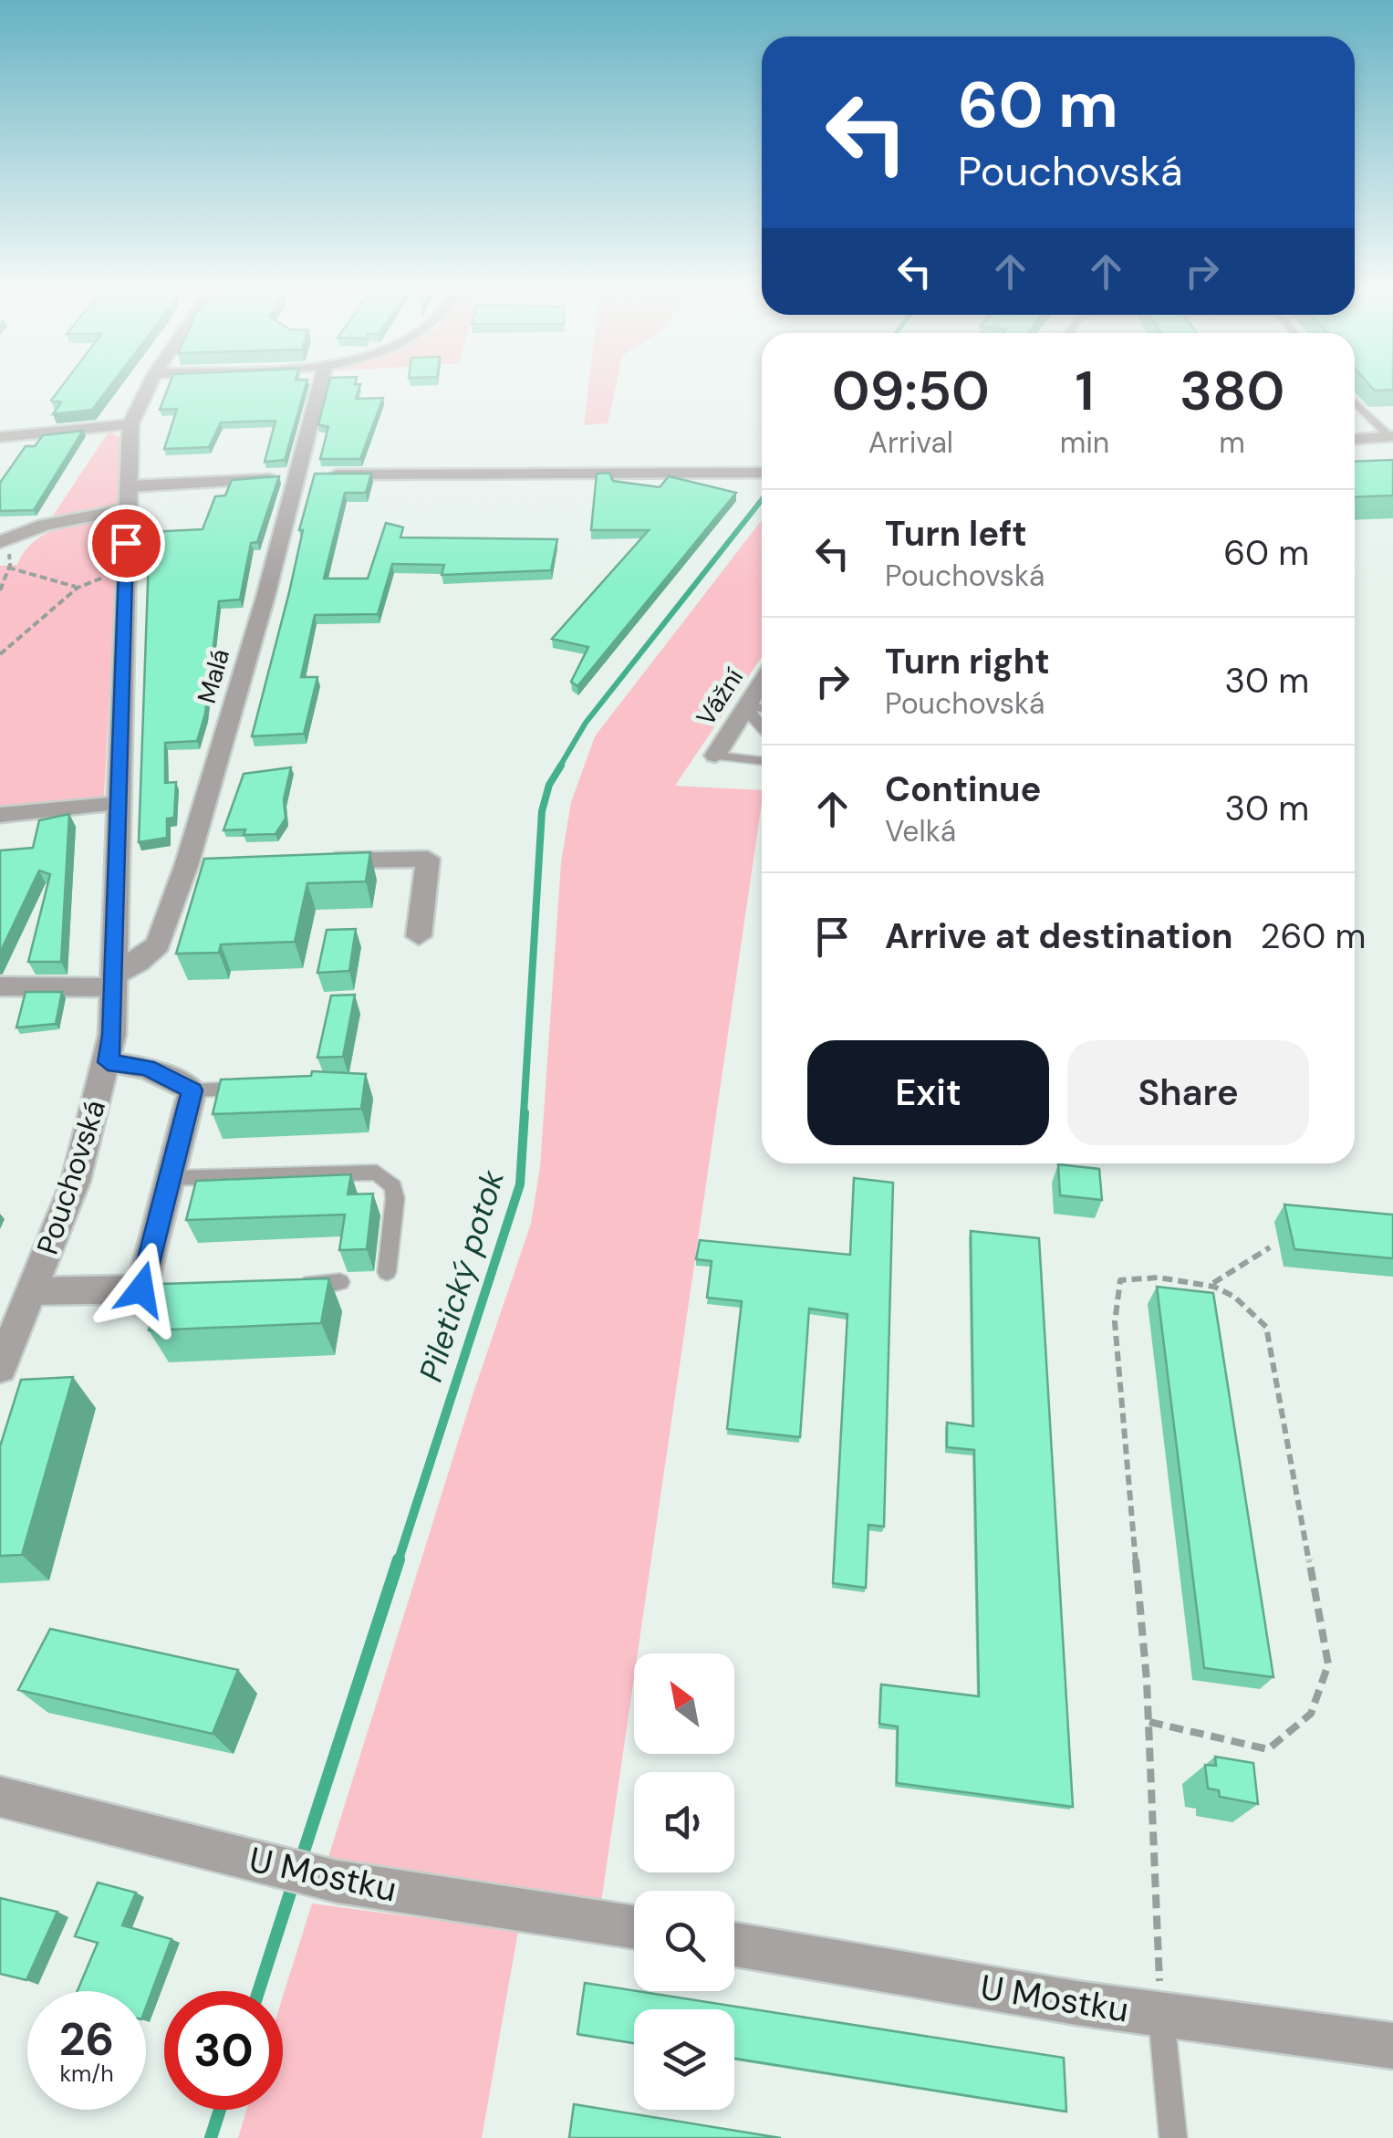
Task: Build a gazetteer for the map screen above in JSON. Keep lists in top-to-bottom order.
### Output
{
  "streets": {
    "street": [
      "Malá",
      "Vážní",
      "Pouchovská",
      "U Mostku"
    ]
  },
  "crossings": [
    ["Malá", "Pouchovská"]
  ],
  "water": ["Piletický potok"],
  "north": "top left",
  "page": {
    "turn": ["60 m", "Pouchovská"],
    "eta": [
      "09:50",
      "Arrival",
      "1",
      "min",
      "380",
      "m"
    ],
    "list": [
      {
        "name": "Turn left",
        "note": "Pouchovská",
        "value": "60 m"
      },
      {
        "name": "Turn right",
        "note": "Pouchovská",
        "value": "30 m"
      },
      {
        "name": "Continue",
        "note": "Velká",
        "value": "30 m"
      },
      {
        "name": "Arrive at destination",
        "value": "260 m"
      }
    ],
    "buttons": ["Exit", "Share"],
    "speed": "26 km/h",
    "limit": "30"
  }
}
